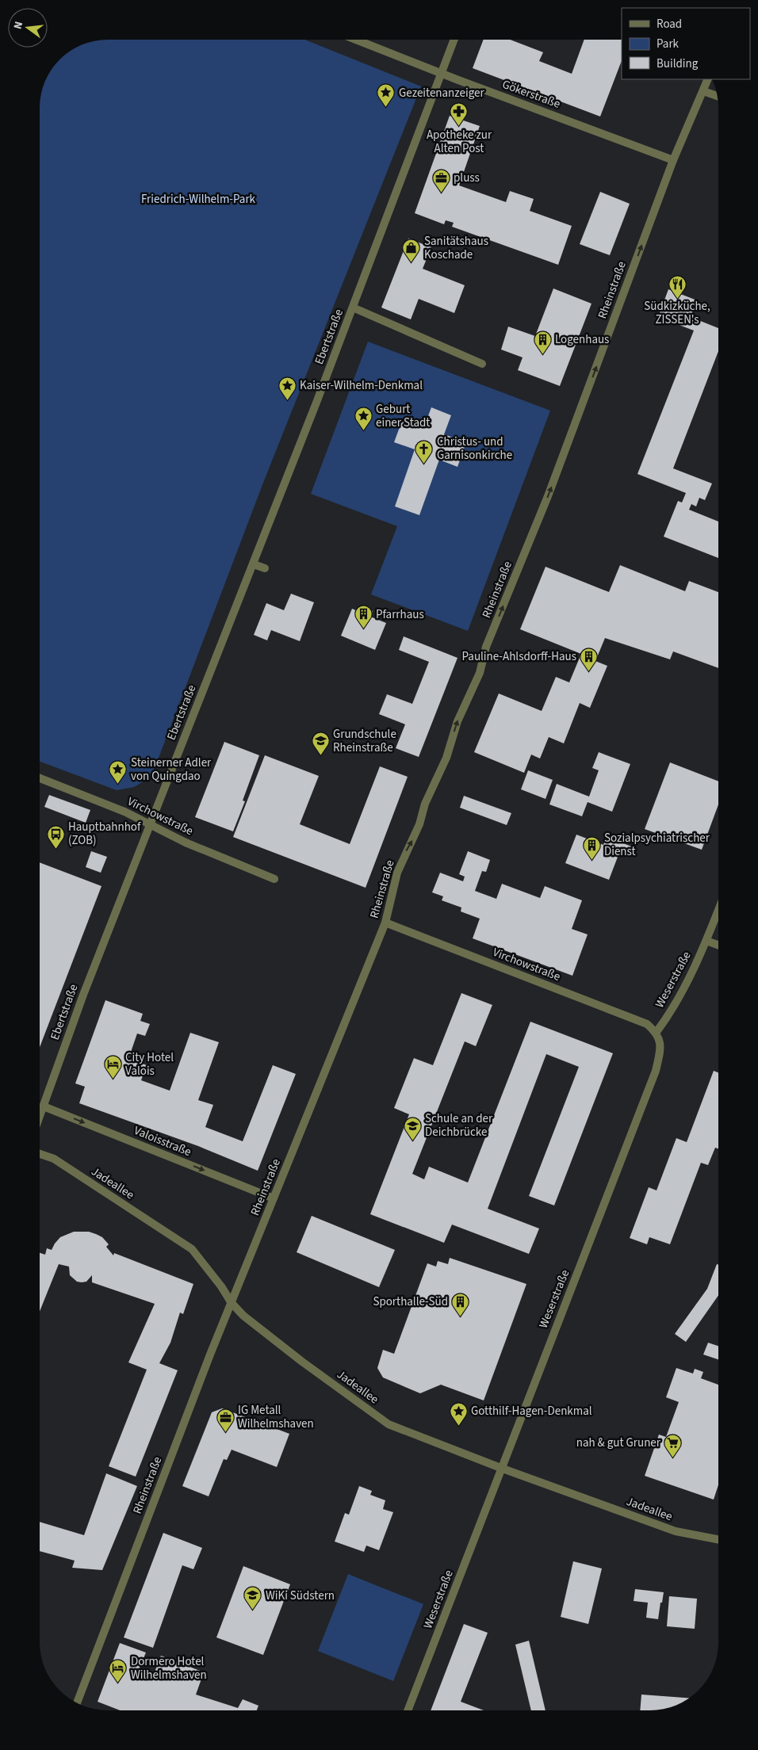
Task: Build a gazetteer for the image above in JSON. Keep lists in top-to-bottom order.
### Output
{
  "streets": {
    "street": [
      "Gökerstraße",
      "Rheinstraße",
      "Ebertstraße",
      "Virchowstraße",
      "Weserstraße",
      "Valoisstraße",
      "Jadeallee"
    ]
  },
  "crossings": [
    ["Gökerstraße", "Rheinstraße"],
    ["Gökerstraße", "Ebertstraße"],
    ["Rheinstraße", "Virchowstraße"],
    ["Rheinstraße", "Valoisstraße"],
    ["Rheinstraße", "Jadeallee"],
    ["Ebertstraße", "Virchowstraße"],
    ["Ebertstraße", "Valoisstraße"],
    ["Virchowstraße", "Weserstraße"],
    ["Weserstraße", "Jadeallee"]
  ],
  "one_way": ["Rheinstraße", "Valoisstraße"],
  "parks": ["Friedrich-Wilhelm-Park"],
  "places": {
    "place": [
      "Gezeitenanzeiger",
      "Kaiser-Wilhelm-Denkmal",
      "Geburt einer Stadt",
      "Steinerner Adler von Quingdao",
      "Gotthilf-Hagen-Denkmal"
    ],
    "pharmacy": ["Apotheke zur Alten Post"],
    "office": ["pluss", "IG Metall Wilhelmshaven"],
    "shop": ["Sanitätshaus Koschade"],
    "restaurant": ["Südkizküche, ZISSEN's"],
    "building": [
      "Logenhaus",
      "Pfarrhaus",
      "Pauline-Ahlsdorff-Haus",
      "Sozialpsychiatrischer Dienst",
      "Sporthalle-Süd"
    ],
    "church": ["Christus- und Garnisonkirche"],
    "school or university": ["Grundschule Rheinstraße", "Schule an der Deichbrücke", "WiKi Südstern"],
    "bus stop": ["Hauptbahnhof (ZOB)"],
    "hotel": ["City Hotel Valois", "Dormero Hotel Wilhelmshaven"],
    "supermarket": ["nah & gut Gruner"]
  },
  "legend": ["Road", "Park", "Building"],
  "north": "left"
}
